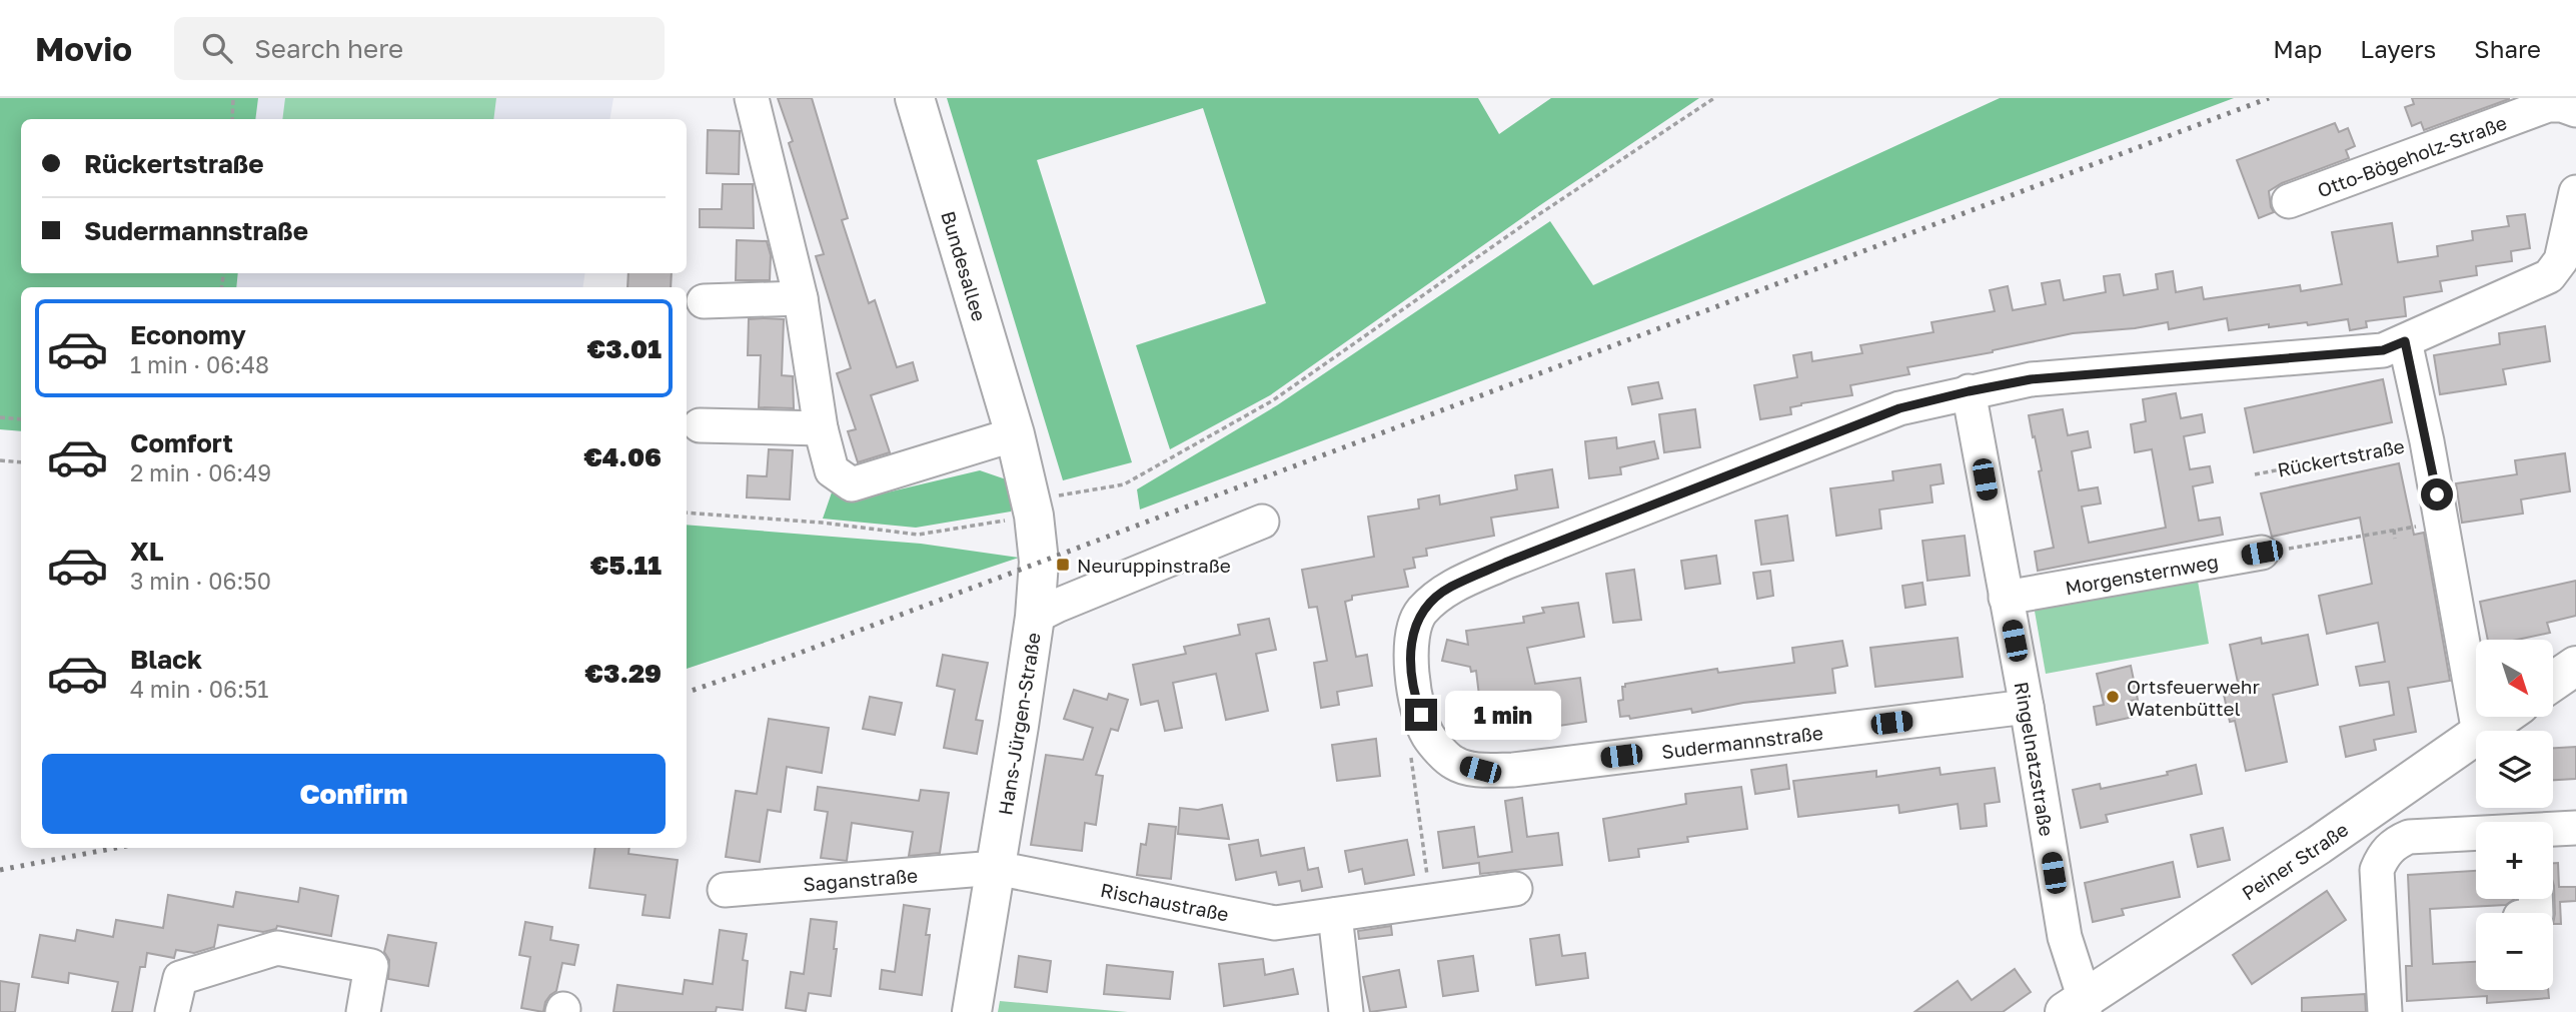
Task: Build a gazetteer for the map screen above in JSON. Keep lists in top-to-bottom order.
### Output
{
  "streets": {
    "main road": ["Bundesallee", "Hans-Jürgen-Straße", "Peiner Straße"],
    "street": [
      "Otto-Bögeholz-Straße",
      "Rückertstraße",
      "Morgensternweg",
      "Sudermannstraße",
      "Ringelnatzstraße",
      "Saganstraße",
      "Rischaustraße"
    ]
  },
  "crossings": [
    ["Bundesallee", "Hans-Jürgen-Straße"],
    ["Morgensternweg", "Ringelnatzstraße"],
    ["Hans-Jürgen-Straße", "Saganstraße"],
    ["Hans-Jürgen-Straße", "Rischaustraße"],
    ["Sudermannstraße", "Ringelnatzstraße"],
    ["Ringelnatzstraße", "Peiner Straße"],
    ["Saganstraße", "Rischaustraße"]
  ],
  "places": {
    "transit": ["Neuruppinstraße"],
    "other": ["Ortsfeuerwehr Watenbüttel"]
  },
  "north": "bottom right",
  "page": {
    "header": "Movio",
    "search": "Search here",
    "nav": ["Map", "Layers", "Share"],
    "banner": ["Rückertstraße", "Sudermannstraße"],
    "list": [
      {
        "name": "Economy",
        "note": "1 min · 06:48",
        "value": "€3.01"
      },
      {
        "name": "Comfort",
        "note": "2 min · 06:49",
        "value": "€4.06"
      },
      {
        "name": "XL",
        "note": "3 min · 06:50",
        "value": "€5.11"
      },
      {
        "name": "Black",
        "note": "4 min · 06:51",
        "value": "€3.29"
      }
    ],
    "map_buttons": ["+", "−"],
    "bubble": "1 min",
    "buttons": "Confirm"
  }
}
